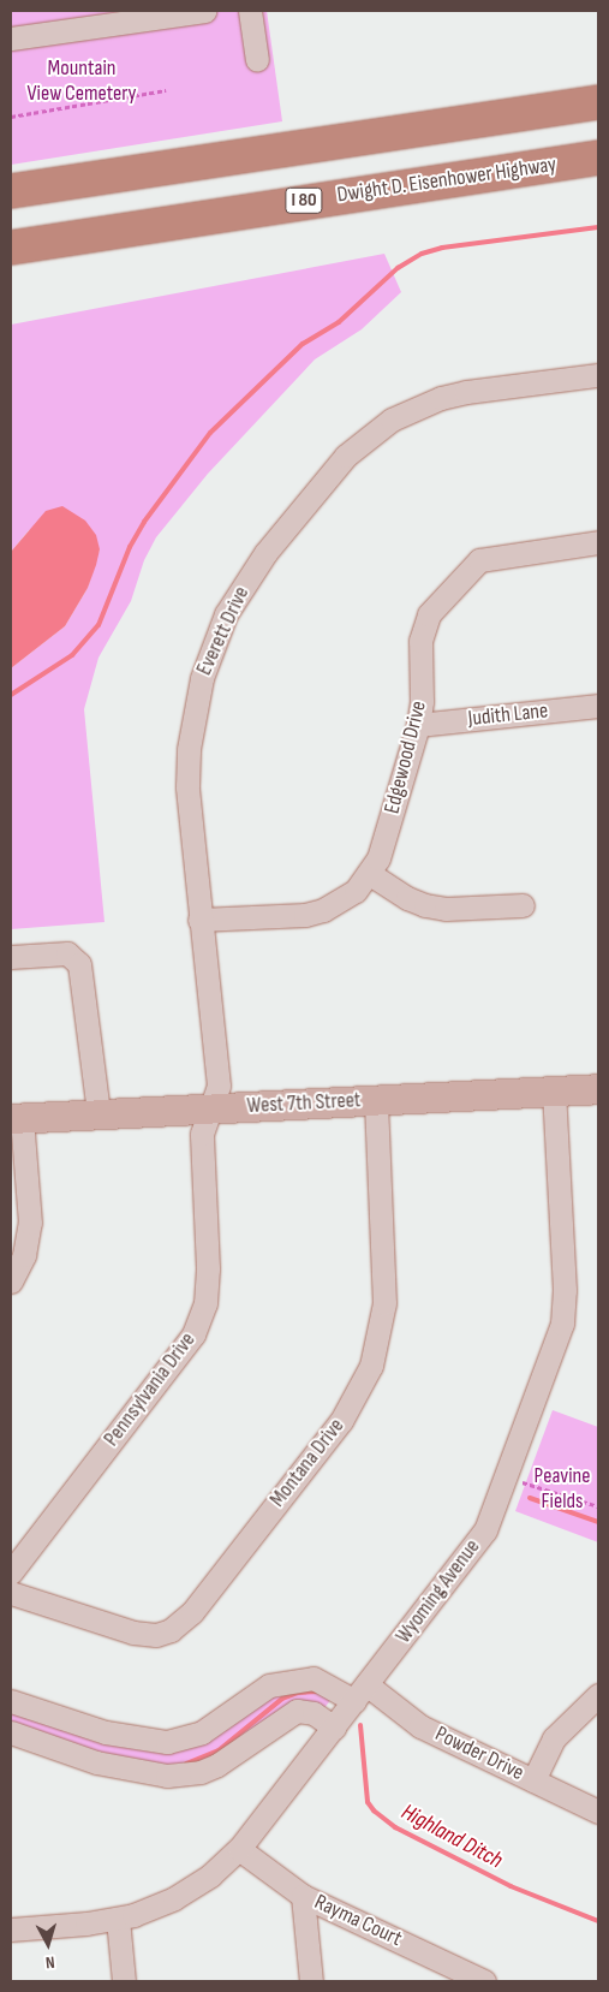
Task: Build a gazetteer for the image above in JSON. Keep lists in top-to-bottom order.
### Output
{
  "streets": {
    "highway": ["Dwight D. Eisenhower Highway", "I 80"],
    "main road": ["West 7th Street"],
    "street": [
      "Everett Drive",
      "Judith Lane",
      "Edgewood Drive",
      "Pennsylvania Drive",
      "Montana Drive",
      "Wyoming Avenue",
      "Powder Drive",
      "Rayma Court"
    ]
  },
  "crossings": [
    ["Everett Drive", "Edgewood Drive"],
    ["Everett Drive", "West 7th Street"],
    ["Everett Drive", "Pennsylvania Drive"],
    ["Judith Lane", "Edgewood Drive"],
    ["West 7th Street", "Pennsylvania Drive"],
    ["West 7th Street", "Montana Drive"],
    ["West 7th Street", "Wyoming Avenue"],
    ["Wyoming Avenue", "Powder Drive"],
    ["Wyoming Avenue", "Rayma Court"]
  ],
  "water": ["Highland Ditch"],
  "parks": ["Mountain View Cemetery", "Peavine Fields"],
  "north": "bottom"
}
